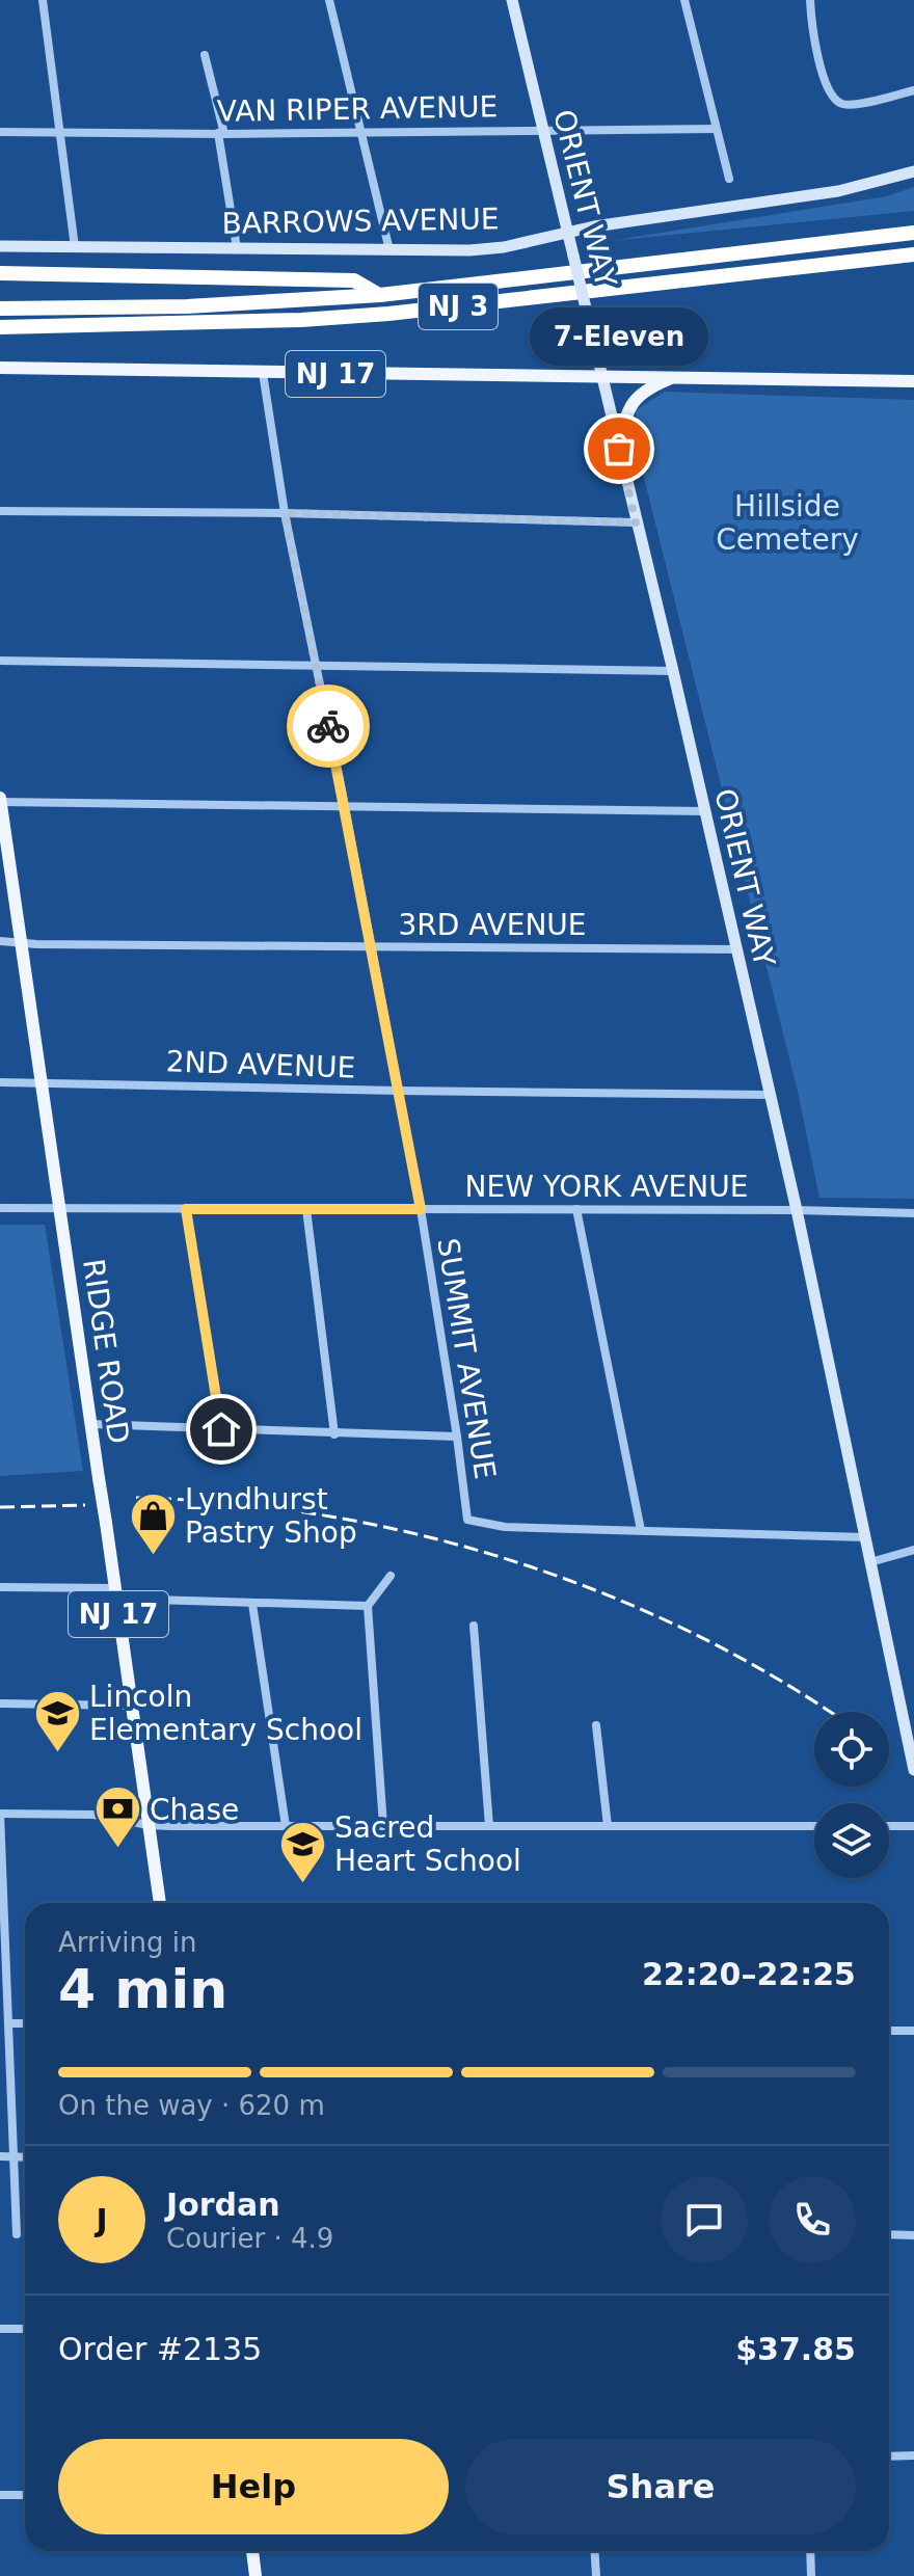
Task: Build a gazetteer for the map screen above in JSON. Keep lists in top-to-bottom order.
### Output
{
  "streets": {
    "highway": ["NJ 3"],
    "main road": ["NJ 17", "RIDGE ROAD"],
    "street": [
      "VAN RIPER AVENUE",
      "ORIENT WAY",
      "BARROWS AVENUE",
      "3RD AVENUE",
      "2ND AVENUE",
      "NEW YORK AVENUE",
      "SUMMIT AVENUE"
    ]
  },
  "crossings": [
    ["VAN RIPER AVENUE", "ORIENT WAY"],
    ["ORIENT WAY", "BARROWS AVENUE"],
    ["ORIENT WAY", "NJ 17"],
    ["ORIENT WAY", "3RD AVENUE"],
    ["ORIENT WAY", "2ND AVENUE"],
    ["ORIENT WAY", "NEW YORK AVENUE"],
    ["NJ 17", "SUMMIT AVENUE"],
    ["3RD AVENUE", "RIDGE ROAD"],
    ["3RD AVENUE", "SUMMIT AVENUE"],
    ["2ND AVENUE", "RIDGE ROAD"],
    ["2ND AVENUE", "SUMMIT AVENUE"],
    ["NEW YORK AVENUE", "RIDGE ROAD"],
    ["NEW YORK AVENUE", "SUMMIT AVENUE"]
  ],
  "parks": ["Hillside Cemetery"],
  "places": {
    "other": ["7-Eleven"],
    "shop": ["Lyndhurst Pastry Shop"],
    "school or university": ["Lincoln Elementary School", "Sacred Heart School"],
    "bank": ["Chase"]
  },
  "page": {
    "bubble": "7-Eleven",
    "heading": ["4 min", "Arriving in", "22:20–22:25"],
    "panel": [
      "Jordan",
      "Courier · 4.9",
      "Order #2135",
      "$37.85"
    ],
    "bar": "On the way · 620 m",
    "round": "J",
    "buttons": ["Help", "Share"]
  }
}
